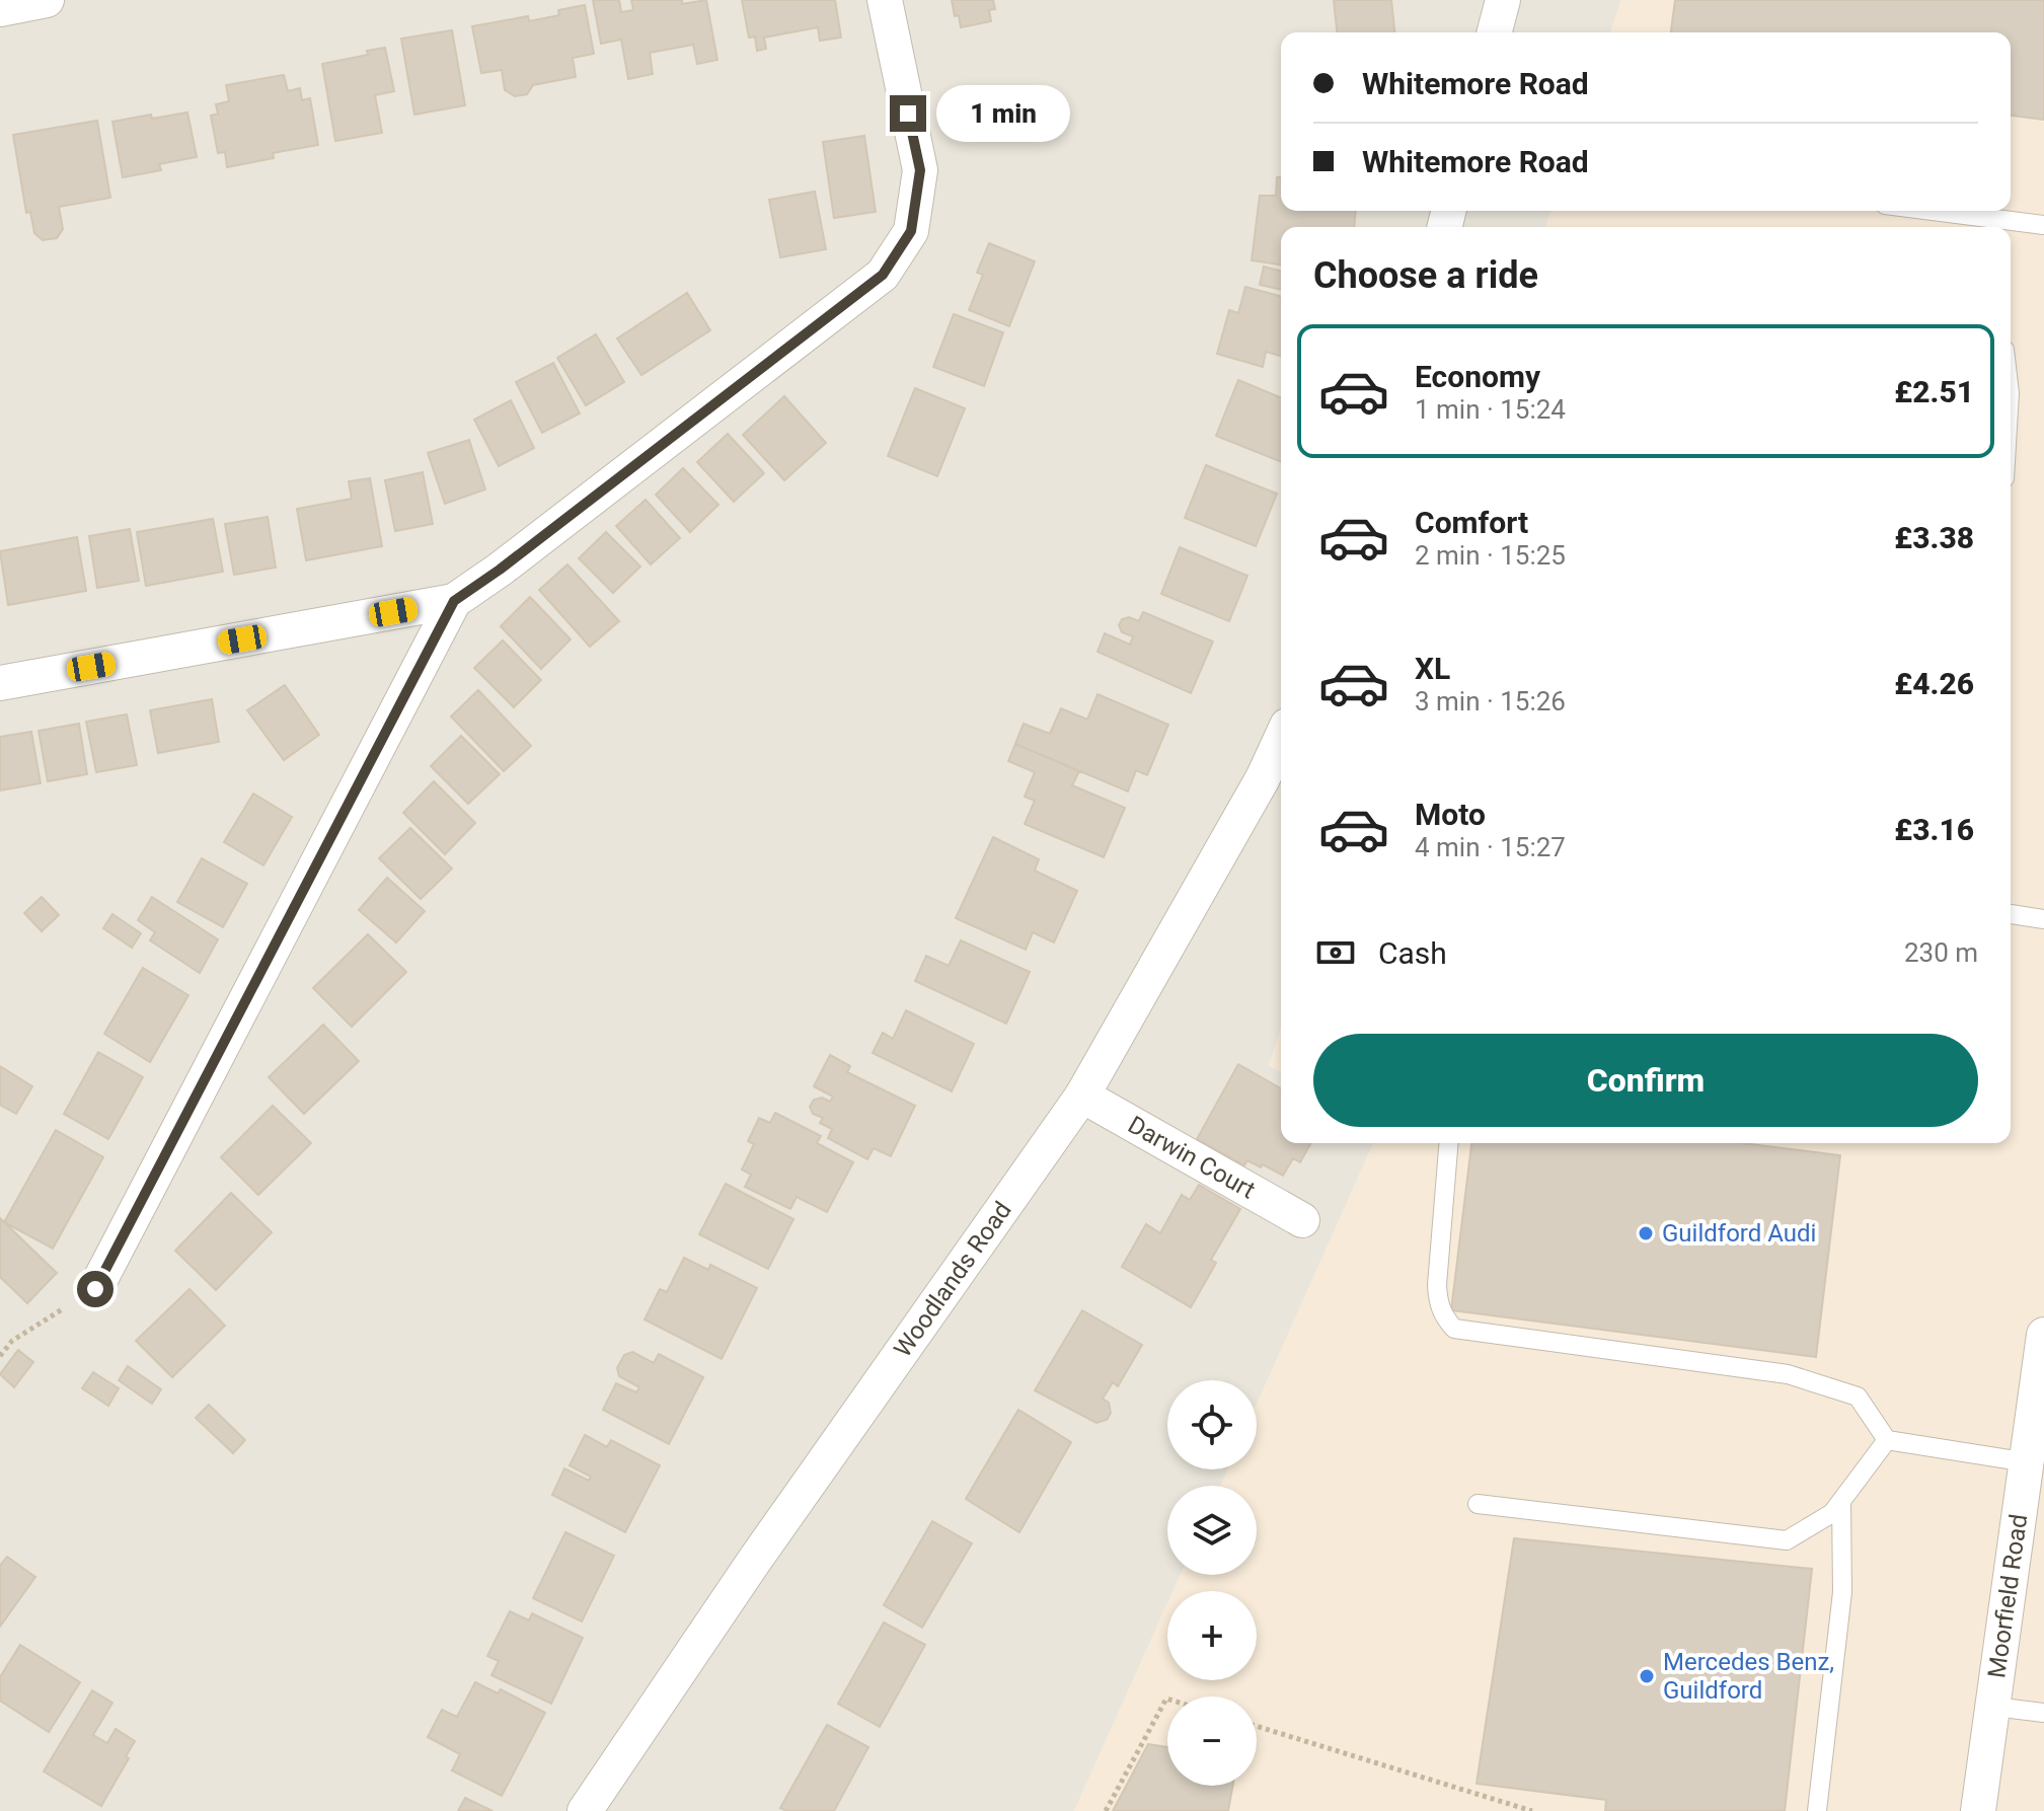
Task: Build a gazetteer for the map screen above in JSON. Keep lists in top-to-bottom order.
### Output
{
  "streets": {
    "street": ["Darwin Court", "Woodlands Road", "Moorfield Road"]
  },
  "crossings": [
    ["Darwin Court", "Woodlands Road"]
  ],
  "places": ["Guildford Audi", "Mercedes Benz, Guildford"],
  "page": {
    "banner": ["Whitemore Road", "Whitemore Road"],
    "bubble": "1 min",
    "heading": "Choose a ride",
    "list": [
      {
        "name": "Economy",
        "note": "1 min · 15:24",
        "value": "£2.51"
      },
      {
        "name": "Comfort",
        "note": "2 min · 15:25",
        "value": "£3.38"
      },
      {
        "name": "XL",
        "note": "3 min · 15:26",
        "value": "£4.26"
      },
      {
        "name": "Moto",
        "note": "4 min · 15:27",
        "value": "£3.16"
      }
    ],
    "pay": ["Cash", "230 m"],
    "buttons": "Confirm",
    "map_buttons": ["+", "−"]
  }
}
